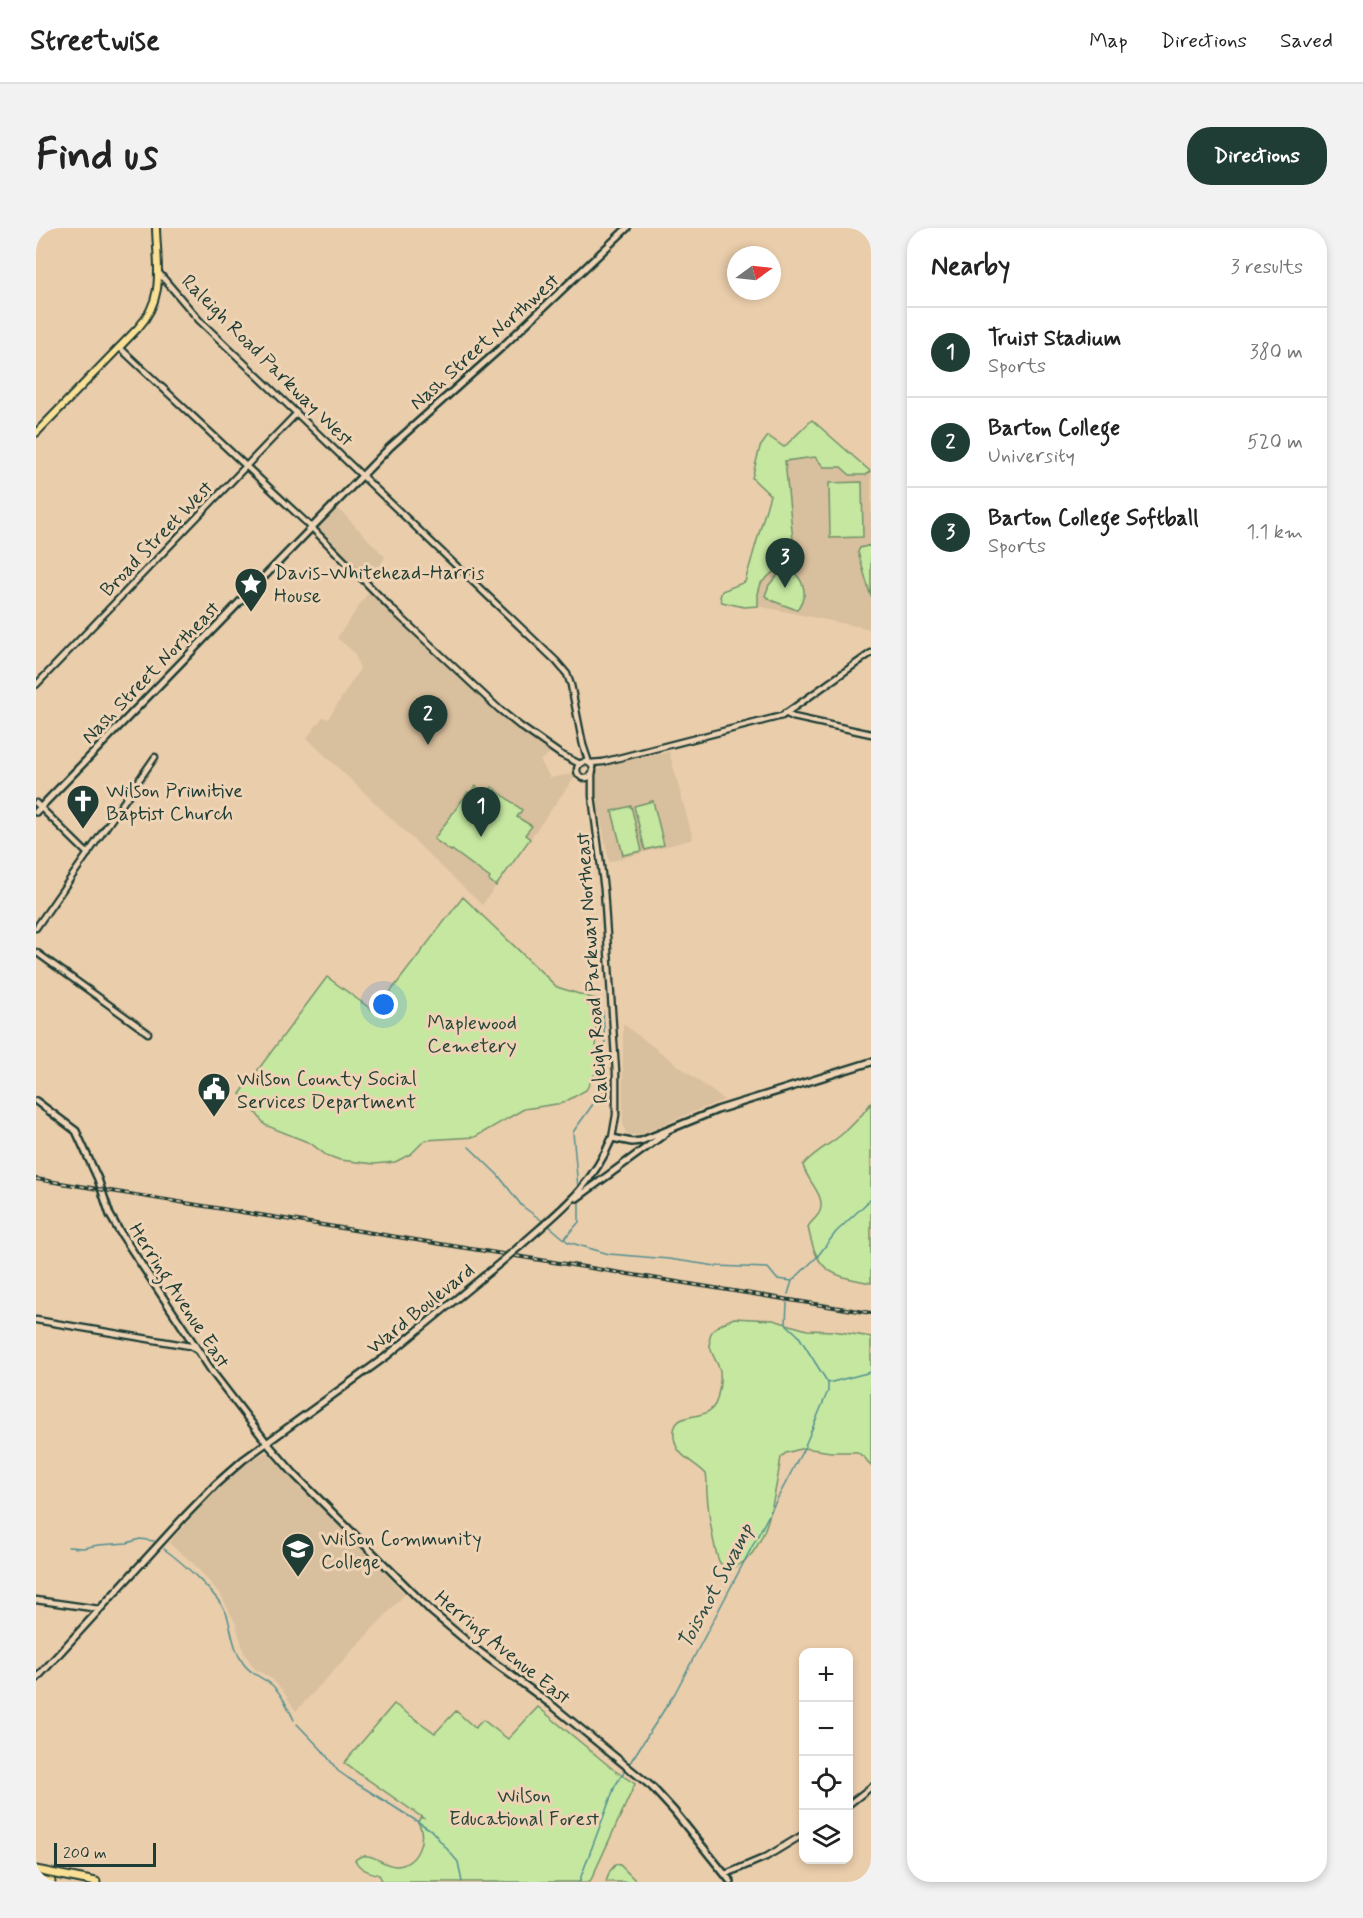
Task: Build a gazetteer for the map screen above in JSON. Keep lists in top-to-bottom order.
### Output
{
  "streets": {
    "main road": [
      "Nash Street Northwest",
      "Raleigh Road Parkway West",
      "Nash Street Northeast",
      "Herring Avenue East",
      "Ward Boulevard"
    ],
    "street": ["Broad Street West", "Raleigh Road Parkway Northeast"]
  },
  "crossings": [
    ["Nash Street Northwest", "Raleigh Road Parkway West"],
    ["Nash Street Northwest", "Nash Street Northeast"],
    ["Raleigh Road Parkway West", "Broad Street West"],
    ["Raleigh Road Parkway Northeast", "Ward Boulevard"],
    ["Herring Avenue East", "Ward Boulevard"]
  ],
  "water": ["Toisnot Swamp"],
  "parks": ["Maplewood Cemetery", "Wilson Educational Forest"],
  "places": {
    "place": ["Davis-Whitehead-Harris House"],
    "church": ["Wilson Primitive Baptist Church"],
    "public building": ["Wilson County Social Services Department"],
    "school or university": ["Wilson Community College"]
  },
  "scale_bar": "200 m",
  "north": "right",
  "page": {
    "header": "Streetwise",
    "nav": ["Map", "Directions", "Saved"],
    "buttons": "Directions",
    "title": "Find us",
    "heading": ["Nearby", "3 results"],
    "list": [
      {
        "mark": "1",
        "name": "Truist Stadium",
        "note": "Sports",
        "value": "380 m"
      },
      {
        "mark": "2",
        "name": "Barton College",
        "note": "University",
        "value": "520 m"
      },
      {
        "mark": "3",
        "name": "Barton College Softball",
        "note": "Sports",
        "value": "1.1 km"
      }
    ],
    "pins": ["3", "2", "1"],
    "map_buttons": ["+", "−"],
    "scale": "200 m"
  }
}
